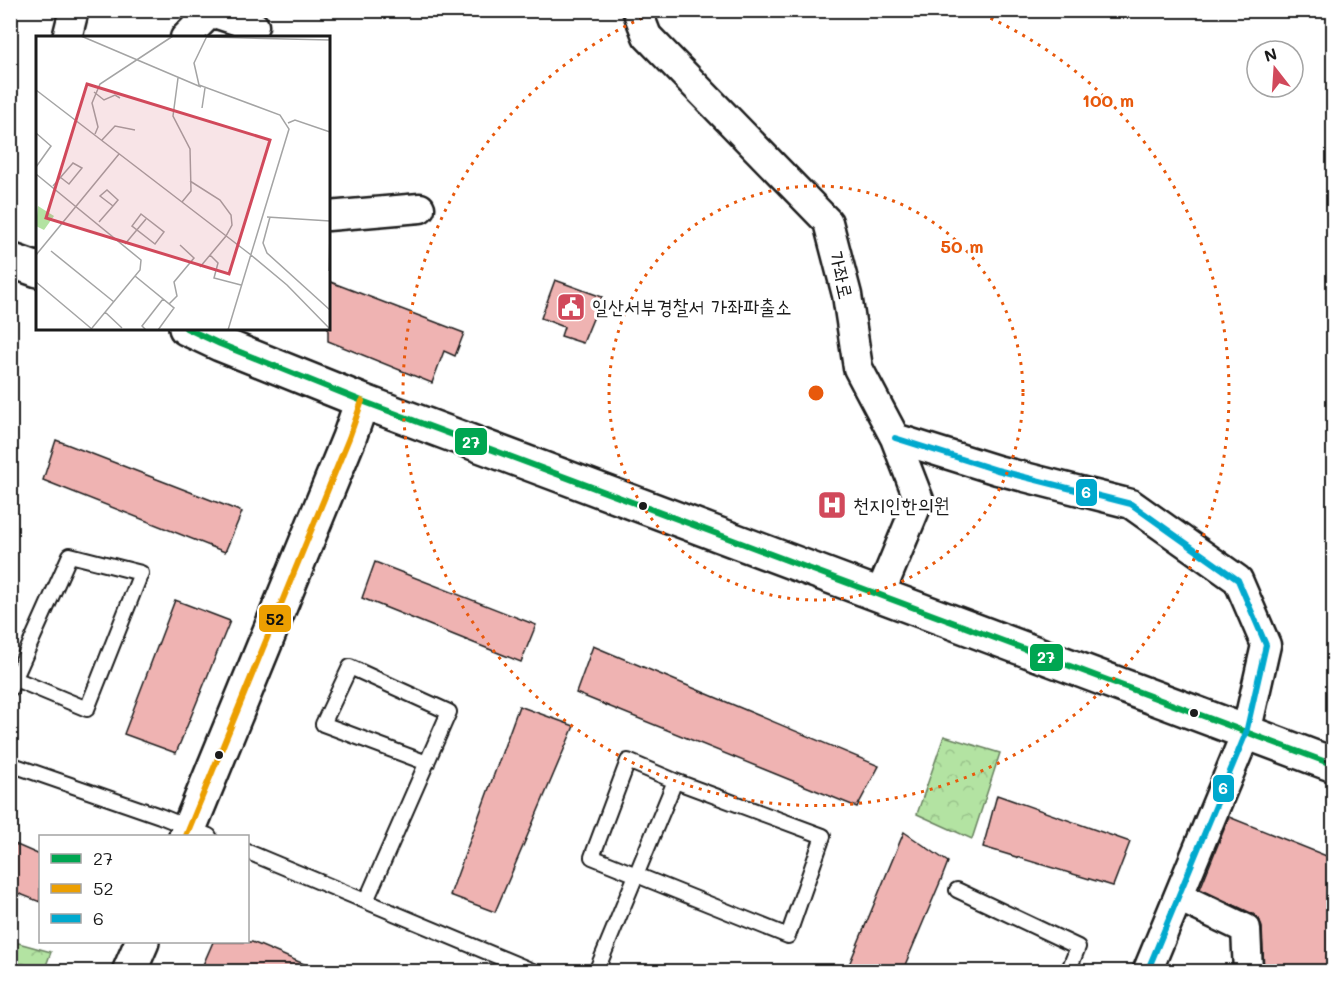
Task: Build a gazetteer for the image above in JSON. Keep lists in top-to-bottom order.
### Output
{
  "streets": {
    "street": ["가좌로"]
  },
  "places": {
    "public building": ["일산서부경찰서 가좌파출소"],
    "hospital": ["천지인한의원"]
  },
  "lines": ["transit line 27", "transit line 52", "transit line 6"],
  "legend": ["27", "52", "6"],
  "north": "top",
  "rings": ["100 m", "50 m"]
}
